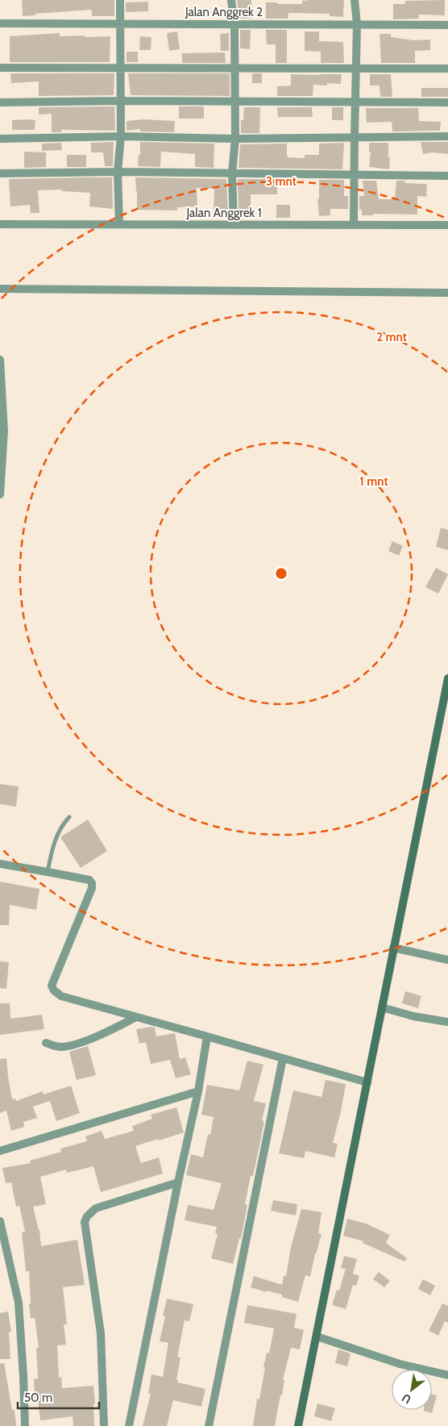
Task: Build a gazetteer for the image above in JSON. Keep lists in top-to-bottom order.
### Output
{
  "streets": {
    "street": ["Jalan Anggrek 2", "Jalan Anggrek 1"]
  },
  "scale_bar": "50 m",
  "north": "bottom left",
  "rings": ["3 mnt", "2 mnt", "1 mnt"]
}
